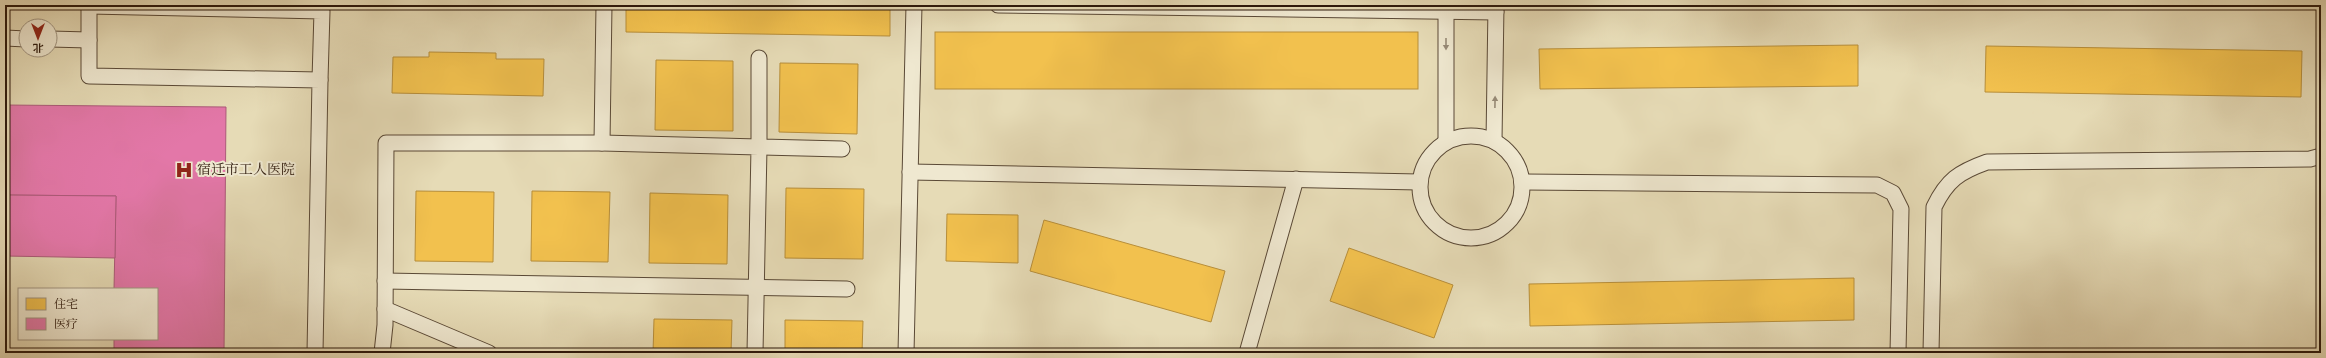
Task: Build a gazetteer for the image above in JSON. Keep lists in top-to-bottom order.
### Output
{
  "places": {
    "hospital": ["宿迁市工人医院"]
  },
  "legend": ["住宅", "医疗"],
  "north": "bottom"
}
